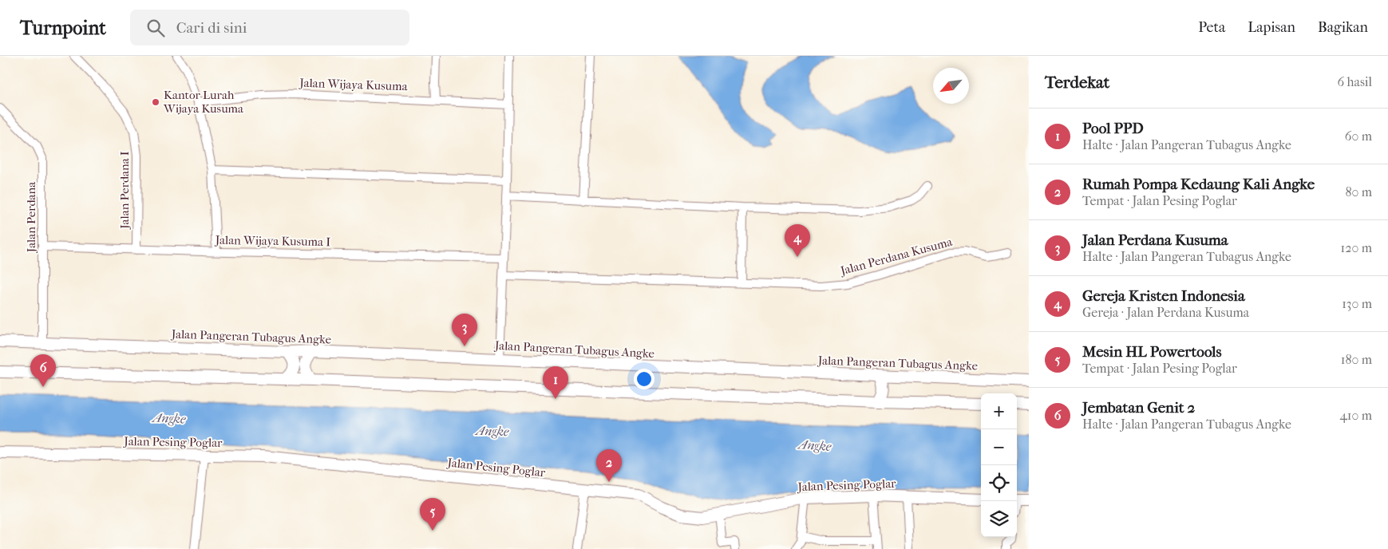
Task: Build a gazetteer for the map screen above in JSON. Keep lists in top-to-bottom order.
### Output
{
  "streets": {
    "main road": ["Jalan Pangeran Tubagus Angke", "Jalan Pesing Poglar"],
    "street": [
      "Jalan Wijaya Kusuma",
      "Jalan Perdana I",
      "Jalan Perdana",
      "Jalan Wijaya Kusuma I",
      "Jalan Perdana Kusuma"
    ]
  },
  "crossings": [
    ["Jalan Perdana I", "Jalan Wijaya Kusuma I"],
    ["Jalan Perdana", "Jalan Wijaya Kusuma I"],
    ["Jalan Perdana", "Jalan Pangeran Tubagus Angke"]
  ],
  "water": ["Angke"],
  "places": ["Kantor Lurah Wijaya Kusuma"],
  "north": "bottom left",
  "page": {
    "header": "Turnpoint",
    "search": "Cari di sini",
    "nav": ["Peta", "Lapisan", "Bagikan"],
    "heading": ["Terdekat", "6 hasil"],
    "list": [
      {
        "mark": "1",
        "name": "Pool PPD",
        "note": "Halte · Jalan Pangeran Tubagus Angke",
        "value": "60 m"
      },
      {
        "mark": "2",
        "name": "Rumah Pompa Kedaung Kali Angke",
        "note": "Tempat · Jalan Pesing Poglar",
        "value": "80 m"
      },
      {
        "mark": "3",
        "name": "Jalan Perdana Kusuma",
        "note": "Halte · Jalan Pangeran Tubagus Angke",
        "value": "120 m"
      },
      {
        "mark": "4",
        "name": "Gereja Kristen Indonesia",
        "note": "Gereja · Jalan Perdana Kusuma",
        "value": "130 m"
      },
      {
        "mark": "5",
        "name": "Mesin HL Powertools",
        "note": "Tempat · Jalan Pesing Poglar",
        "value": "180 m"
      },
      {
        "mark": "6",
        "name": "Jembatan Genit 2",
        "note": "Halte · Jalan Pangeran Tubagus Angke",
        "value": "410 m"
      }
    ],
    "pins": [
      "4",
      "3",
      "6",
      "1",
      "2",
      "5"
    ],
    "map_buttons": ["+", "−"]
  }
}
